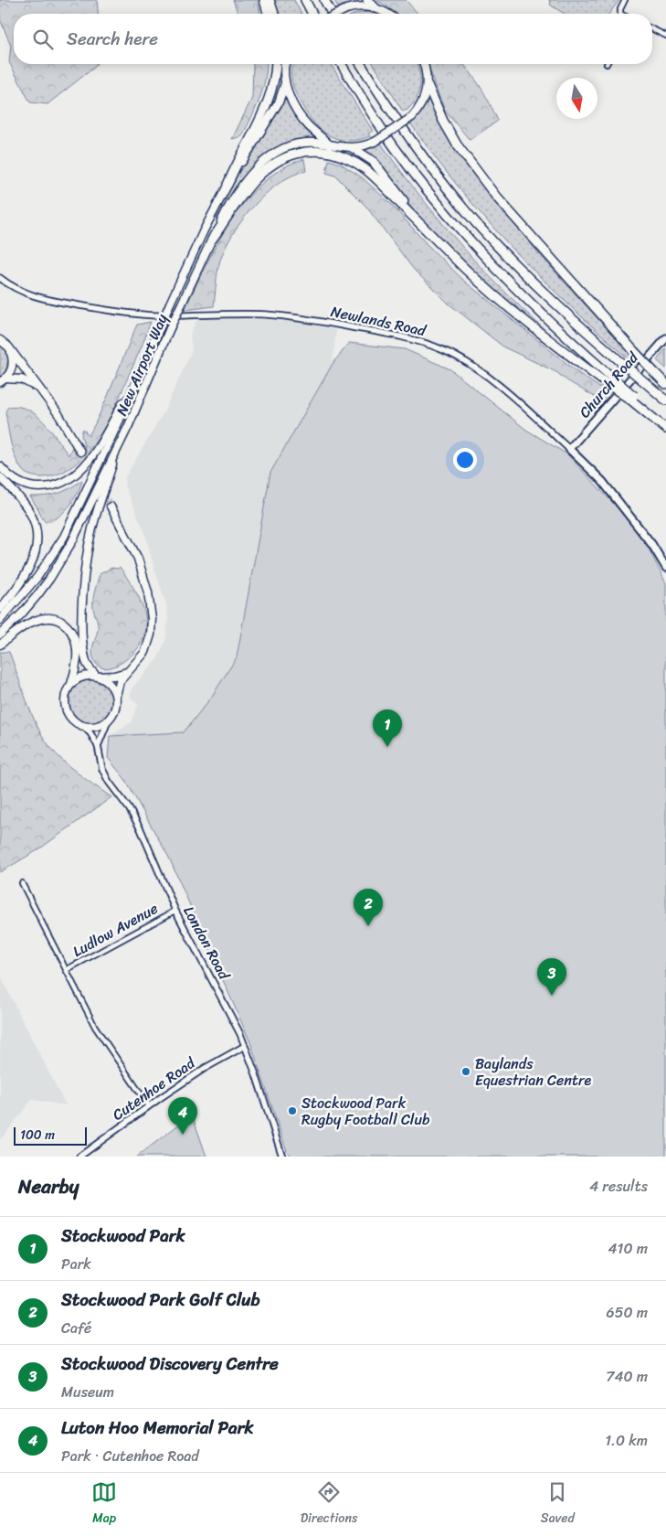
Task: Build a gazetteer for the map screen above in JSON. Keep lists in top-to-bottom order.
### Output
{
  "streets": {
    "main road": ["Newlands Road", "New Airport Way", "Church Road"],
    "street": ["Ludlow Avenue", "London Road", "Cutenhoe Road"]
  },
  "crossings": [
    ["Newlands Road", "Church Road"],
    ["Ludlow Avenue", "London Road"],
    ["Ludlow Avenue", "Cutenhoe Road"],
    ["London Road", "Cutenhoe Road"]
  ],
  "places": ["Baylands Equestrian Centre", "Stockwood Park Rugby Football Club"],
  "scale_bar": "100 m",
  "north": "bottom",
  "page": {
    "search": "Search here",
    "pins": [
      "1",
      "2",
      "3",
      "4"
    ],
    "scale": "100 m",
    "heading": ["Nearby", "4 results"],
    "list": [
      {
        "mark": "1",
        "name": "Stockwood Park",
        "note": "Park",
        "value": "410 m"
      },
      {
        "mark": "2",
        "name": "Stockwood Park Golf Club",
        "note": "Café",
        "value": "650 m"
      },
      {
        "mark": "3",
        "name": "Stockwood Discovery Centre",
        "note": "Museum",
        "value": "740 m"
      },
      {
        "mark": "4",
        "name": "Luton Hoo Memorial Park",
        "note": "Park · Cutenhoe Road",
        "value": "1.0 km"
      }
    ],
    "nav": ["Map", "Directions", "Saved"]
  }
}
